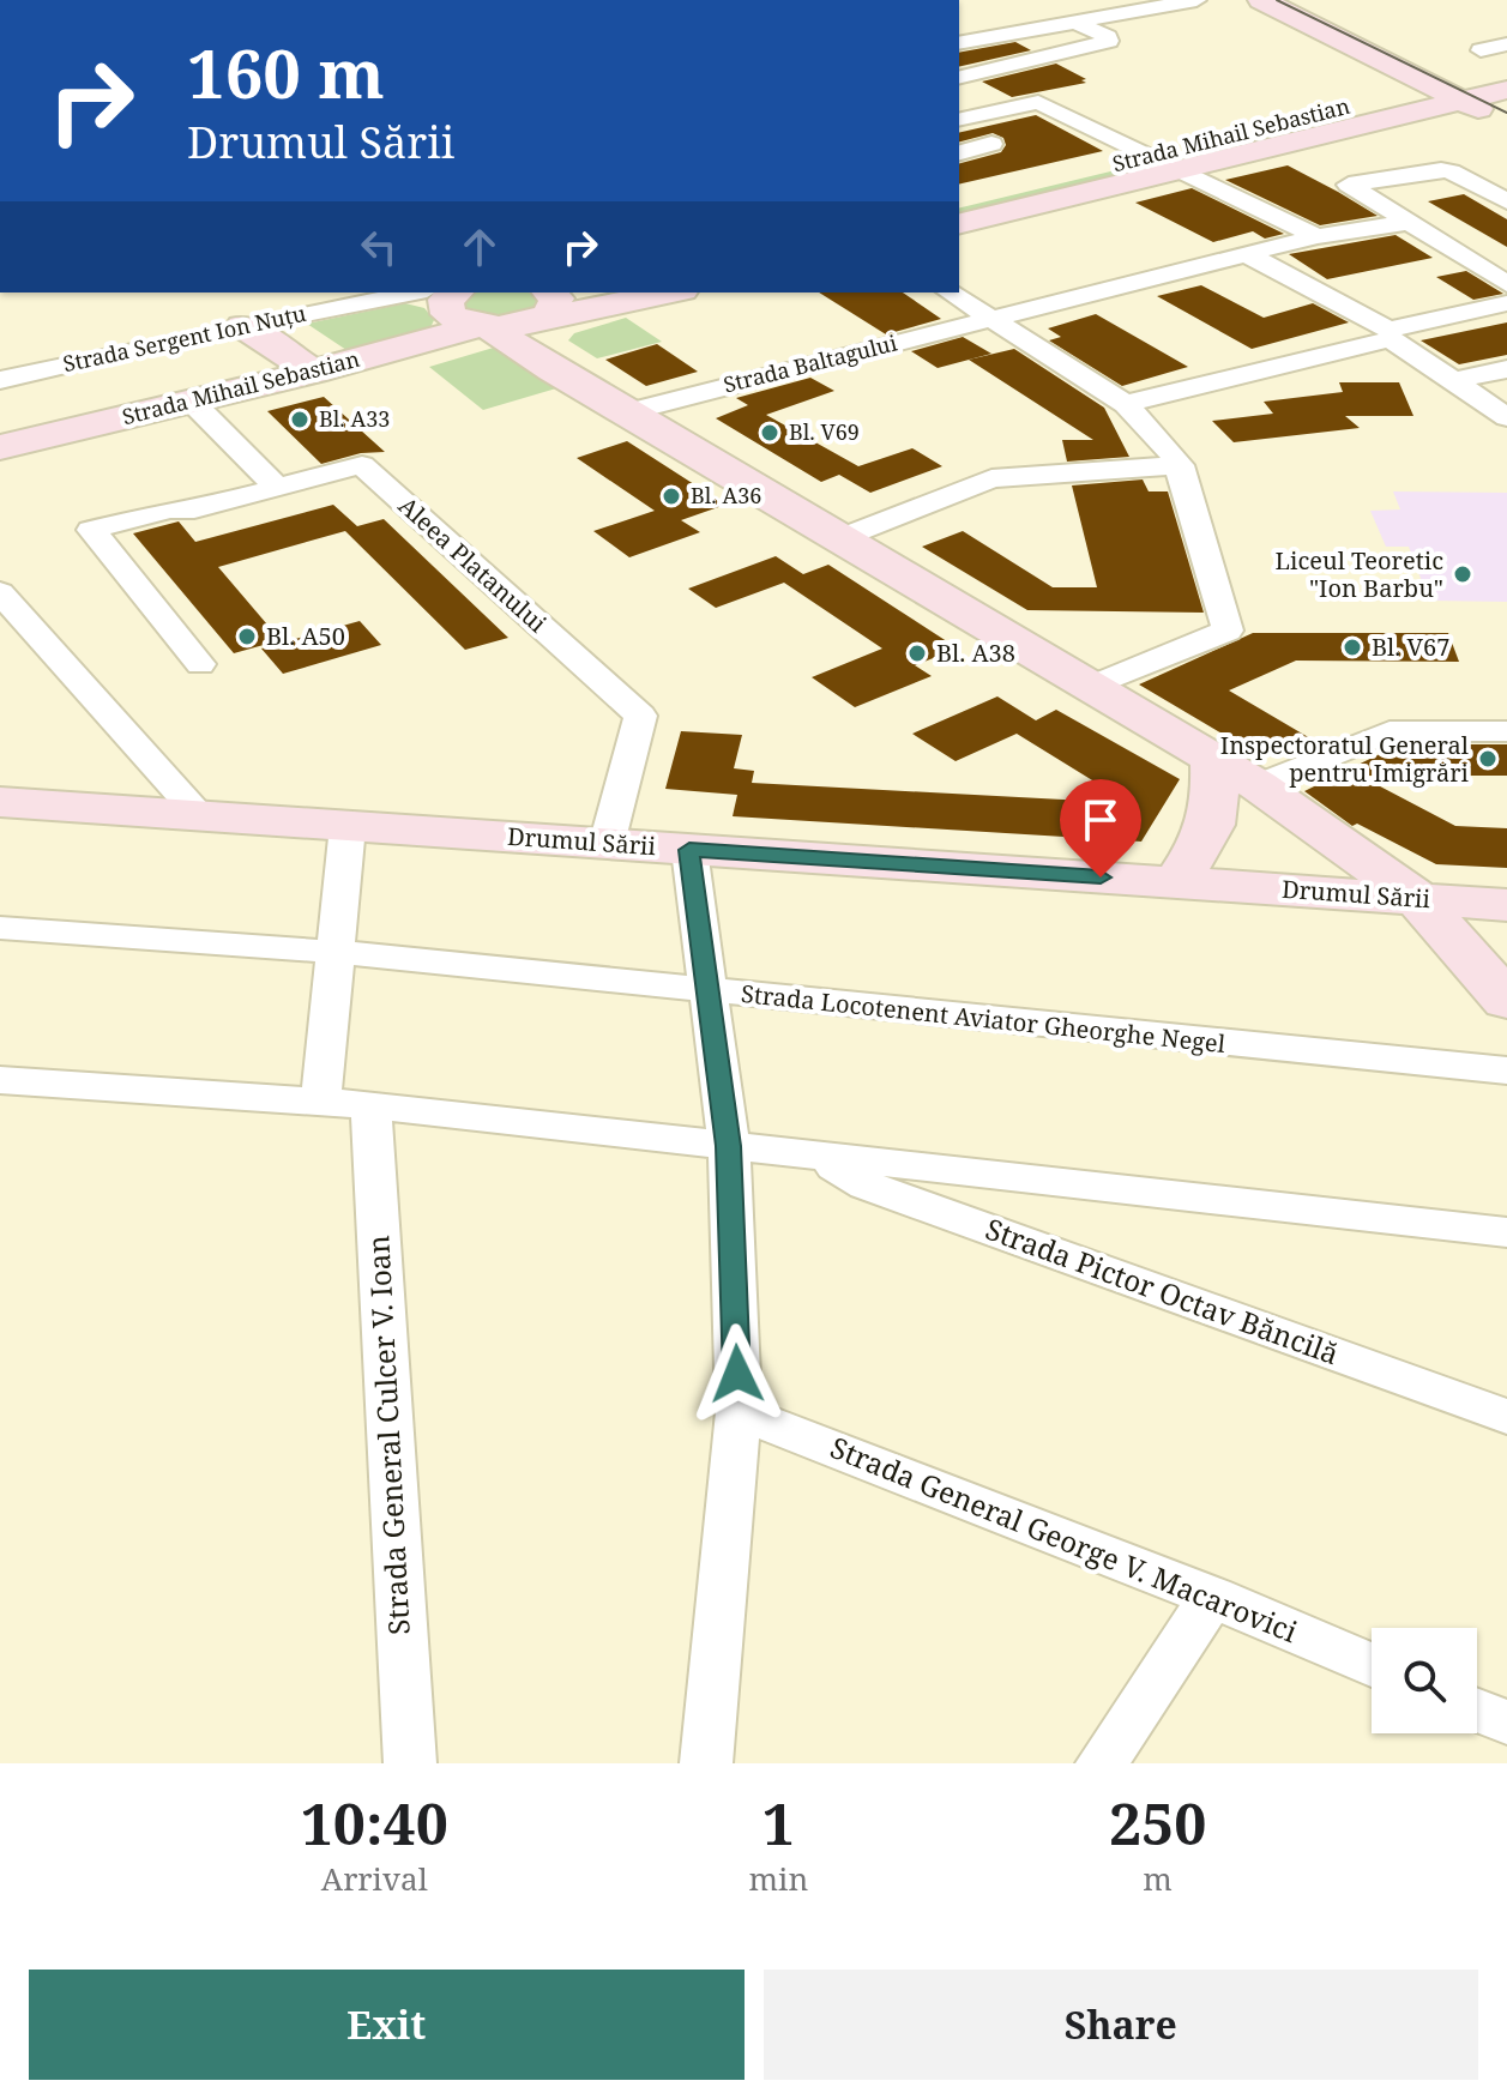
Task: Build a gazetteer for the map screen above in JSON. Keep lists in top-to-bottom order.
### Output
{
  "streets": {
    "street": [
      "Strada Mihail Sebastian",
      "Strada Sergent Ion Nuțu",
      "Strada Baltagului",
      "Aleea Platanului",
      "Drumul Sării",
      "Strada Locotenent Aviator Gheorghe Negel",
      "Strada Pictor Octav Băncilă",
      "Strada General Culcer V. Ioan",
      "Strada General George V. Macarovici"
    ]
  },
  "crossings": [
    ["Aleea Platanului", "Drumul Sării"]
  ],
  "places": [
    "Bl. A33",
    "Bl. V69",
    "Bl. A36",
    "Liceul Teoretic \"Ion Barbu\"",
    "Bl. A50",
    "Bl. V67",
    "Bl. A38",
    "Inspectoratul General pentru Imigrări"
  ],
  "page": {
    "turn": ["160 m", "Drumul Sării"],
    "eta": [
      "10:40",
      "Arrival",
      "1",
      "min",
      "250",
      "m"
    ],
    "buttons": ["Exit", "Share"]
  }
}
